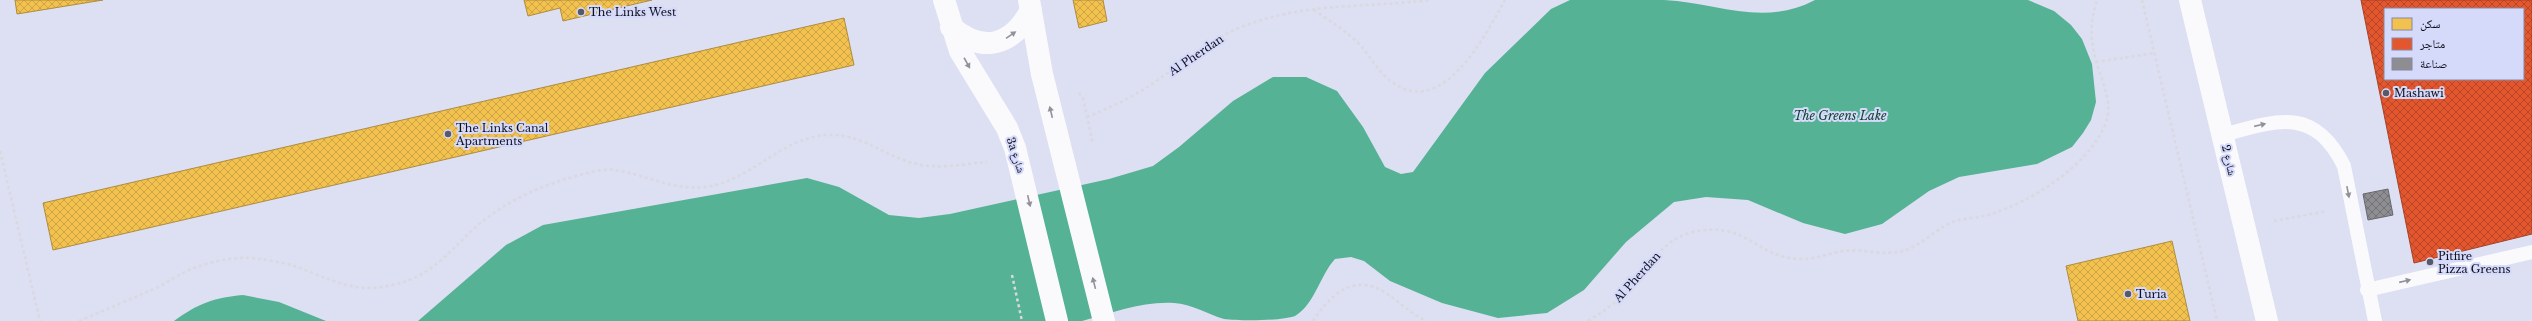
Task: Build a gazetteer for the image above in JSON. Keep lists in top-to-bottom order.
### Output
{
  "streets": {
    "street": ["3a شارع", "شارع 2"],
    "path": ["Al Pherdan"]
  },
  "water": ["The Greens Lake"],
  "places": [
    "The Links West",
    "Mashawi",
    "The Links Canal Apartments",
    "Pitfire Pizza Greens",
    "Turia"
  ],
  "legend": ["سكن", "متاجر", "صناعة"]
}
